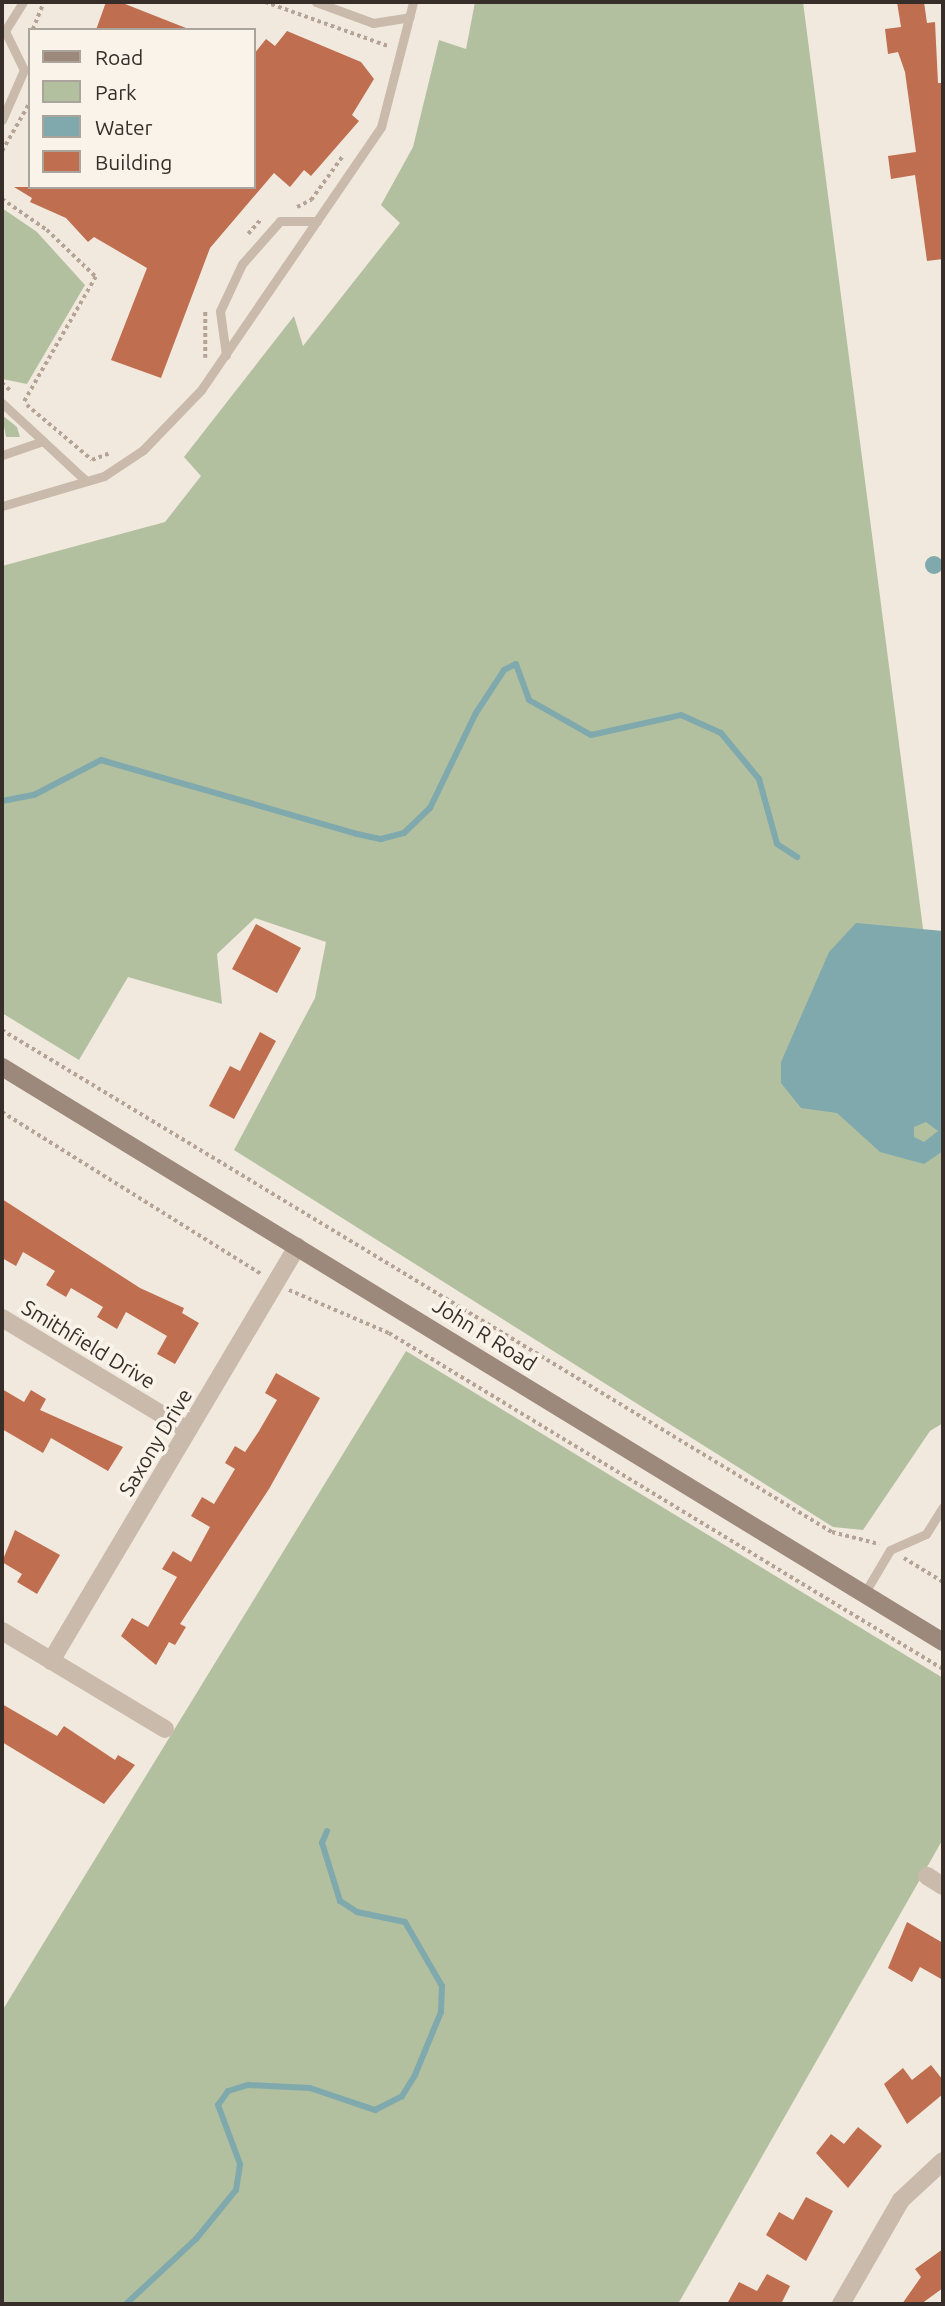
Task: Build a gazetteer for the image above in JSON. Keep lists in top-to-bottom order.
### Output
{
  "streets": {
    "main road": ["John R Road"],
    "street": ["Smithfield Drive", "Saxony Drive"]
  },
  "crossings": [
    ["John R Road", "Saxony Drive"],
    ["Smithfield Drive", "Saxony Drive"]
  ],
  "legend": [
    "Road",
    "Park",
    "Water",
    "Building"
  ]
}
